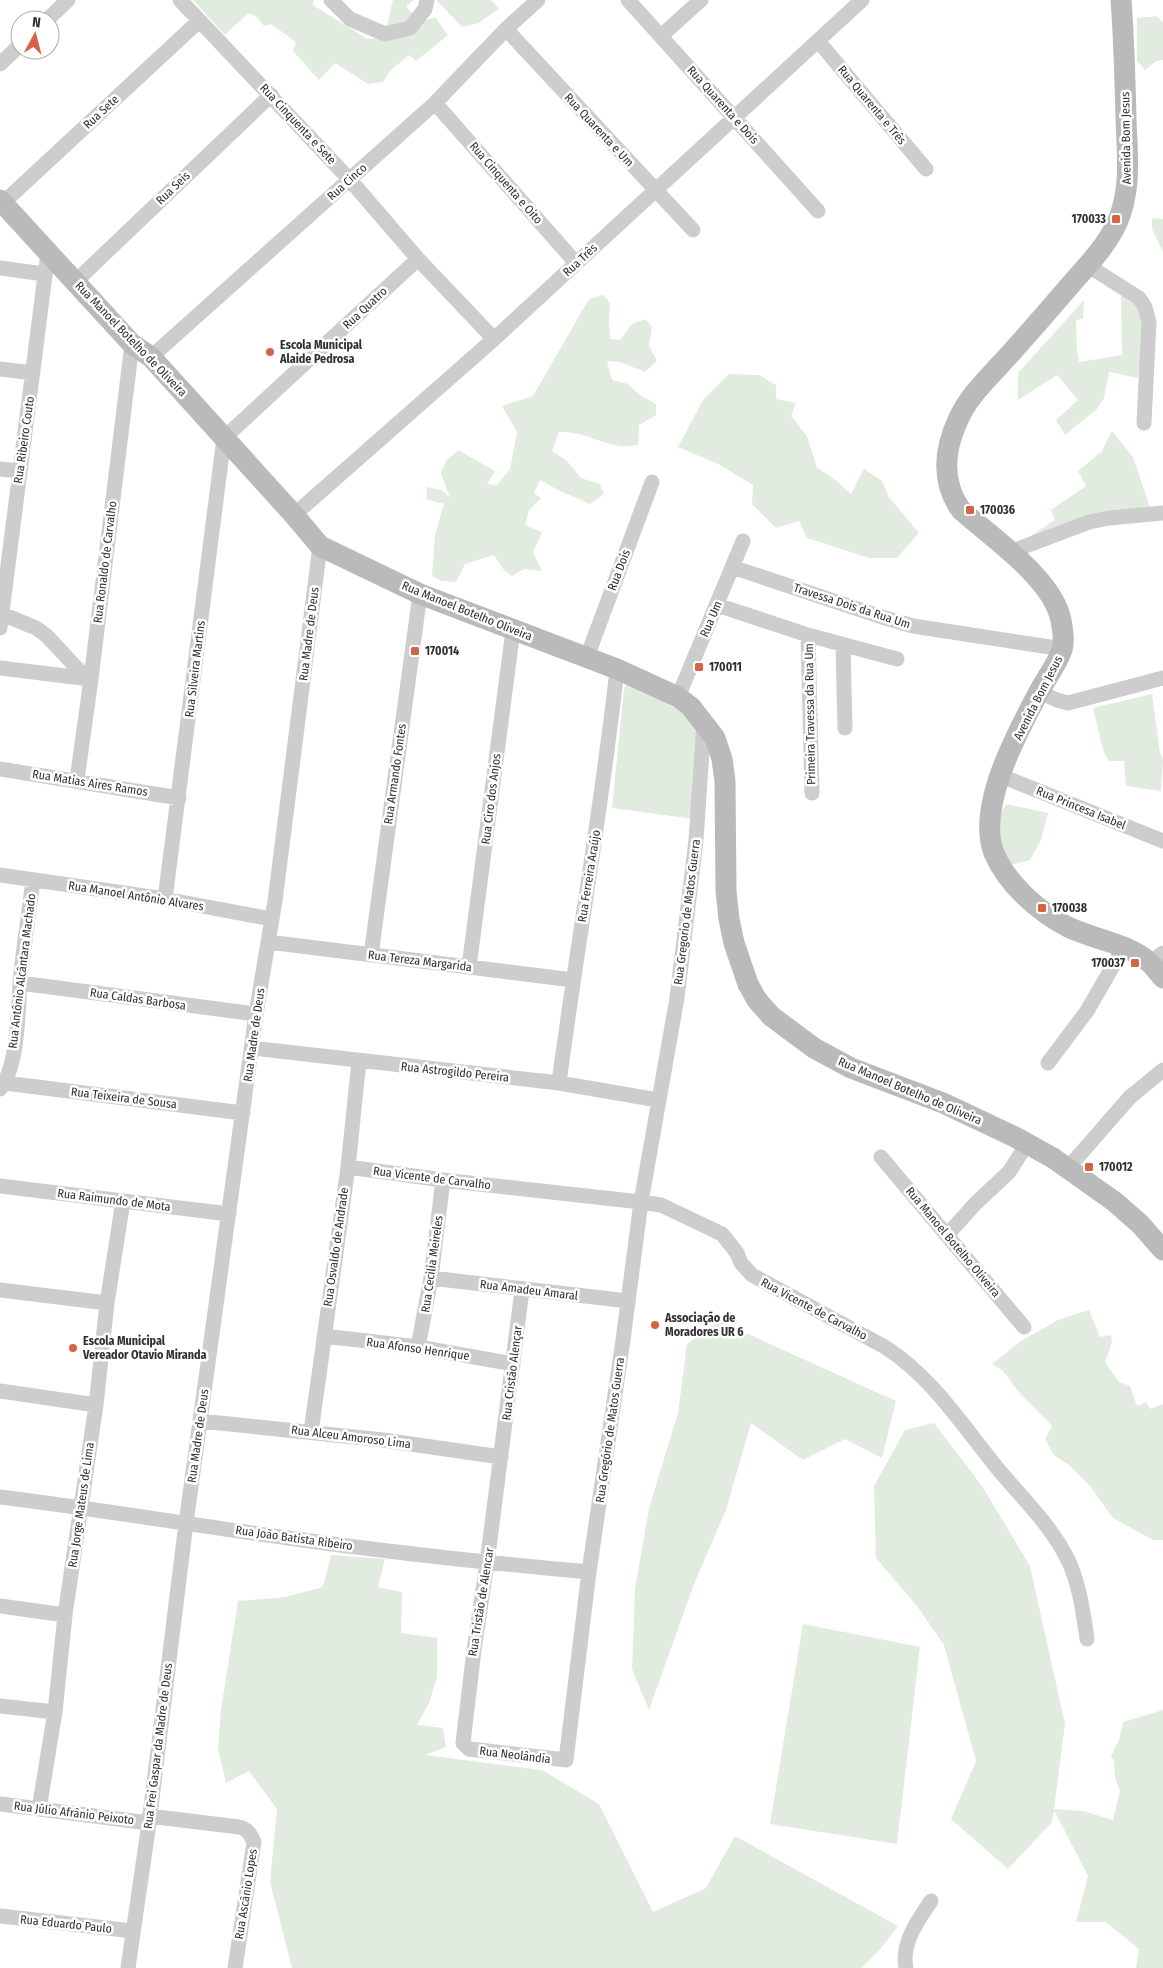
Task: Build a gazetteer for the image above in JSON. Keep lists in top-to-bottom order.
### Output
{
  "streets": {
    "street": [
      "Rua Quarenta e Dois",
      "Rua Quarenta e Três",
      "Rua Sete",
      "Rua Cinquenta e Sete",
      "Rua Quarenta e Um",
      "Avenida Bom Jesus",
      "Rua Cinco",
      "Rua Cinquenta e Oito",
      "Rua Seis",
      "Rua Três",
      "Rua Quatro",
      "Rua Manoel Botelho de Oliveira",
      "Rua Ribeiro Couto",
      "Rua Ronaldo de Carvalho",
      "Rua Dois",
      "Travessa Dois da Rua Um",
      "Rua Manoel Botelho Oliveira",
      "Rua Um",
      "Rua Madre de Deus",
      "Rua Silveira Martins",
      "Primeira Travessa da Rua Um",
      "Rua Armando Fontes",
      "Rua Matias Aires Ramos",
      "Rua Ciro dos Anjos",
      "Rua Princesa Isabel",
      "Rua Ferreira Araújo",
      "Rua Manoel Antônio Alvares",
      "Rua Gregorio de Matos Guerra",
      "Rua Tereza Margarida",
      "Rua Antônio Alcântara Machado",
      "Rua Caldas Barbosa",
      "Rua Astrogildo Pereira",
      "Rua Teixeira de Sousa",
      "Rua Vicente de Carvalho",
      "Rua Raimundo de Mota",
      "Rua Osvaldo de Andrade",
      "Rua Cecilia Meireles",
      "Rua Amadeu Amaral",
      "Rua Afonso Henrique",
      "Rua Cristão Alençar",
      "Rua Gregório de Matos Guerra",
      "Rua Alceu Amoroso Lima",
      "Rua Jorge Mateus de Lima",
      "Rua João Batista Ribeiro",
      "Rua Tristão de Alencar",
      "Rua Frei Gaspar da Madre de Deus",
      "Rua Neolândia",
      "Rua Júlio Afrânio Peixoto",
      "Rua Ascânio Lopes",
      "Rua Eduardo Paulo"
    ]
  },
  "crossings": [
    ["Rua Quarenta e Dois", "Rua Três"],
    ["Rua Quarenta e Três", "Rua Três"],
    ["Rua Sete", "Rua Cinquenta e Sete"],
    ["Rua Sete", "Rua Manoel Botelho de Oliveira"],
    ["Rua Cinquenta e Sete", "Rua Cinco"],
    ["Rua Cinquenta e Sete", "Rua Seis"],
    ["Rua Cinquenta e Sete", "Rua Três"],
    ["Rua Cinquenta e Sete", "Rua Quatro"],
    ["Rua Quarenta e Um", "Rua Cinco"],
    ["Rua Quarenta e Um", "Rua Três"],
    ["Avenida Bom Jesus", "Travessa Dois da Rua Um"],
    ["Avenida Bom Jesus", "Rua Princesa Isabel"],
    ["Rua Cinco", "Rua Cinquenta e Oito"],
    ["Rua Cinco", "Rua Manoel Botelho de Oliveira"],
    ["Rua Cinquenta e Oito", "Rua Três"],
    ["Rua Seis", "Rua Manoel Botelho de Oliveira"],
    ["Rua Três", "Rua Manoel Botelho de Oliveira"],
    ["Rua Quatro", "Rua Manoel Botelho de Oliveira"],
    ["Rua Quatro", "Rua Silveira Martins"],
    ["Rua Manoel Botelho de Oliveira", "Rua Ribeiro Couto"],
    ["Rua Manoel Botelho de Oliveira", "Rua Ronaldo de Carvalho"],
    ["Rua Manoel Botelho de Oliveira", "Rua Manoel Botelho Oliveira"],
    ["Rua Manoel Botelho de Oliveira", "Rua Um"],
    ["Rua Manoel Botelho de Oliveira", "Rua Madre de Deus"],
    ["Rua Manoel Botelho de Oliveira", "Rua Silveira Martins"],
    ["Rua Manoel Botelho de Oliveira", "Rua Ferreira Araújo"],
    ["Rua Manoel Botelho de Oliveira", "Rua Gregorio de Matos Guerra"],
    ["Rua Ronaldo de Carvalho", "Rua Matias Aires Ramos"],
    ["Rua Dois", "Rua Manoel Botelho Oliveira"],
    ["Travessa Dois da Rua Um", "Rua Um"],
    ["Rua Manoel Botelho Oliveira", "Rua Madre de Deus"],
    ["Rua Manoel Botelho Oliveira", "Rua Armando Fontes"],
    ["Rua Manoel Botelho Oliveira", "Rua Ciro dos Anjos"],
    ["Rua Manoel Botelho Oliveira", "Rua Ferreira Araújo"],
    ["Rua Um", "Primeira Travessa da Rua Um"],
    ["Rua Madre de Deus", "Rua Manoel Antônio Alvares"],
    ["Rua Madre de Deus", "Rua Tereza Margarida"],
    ["Rua Madre de Deus", "Rua Caldas Barbosa"],
    ["Rua Madre de Deus", "Rua Astrogildo Pereira"],
    ["Rua Madre de Deus", "Rua Teixeira de Sousa"],
    ["Rua Madre de Deus", "Rua Raimundo de Mota"],
    ["Rua Madre de Deus", "Rua Alceu Amoroso Lima"],
    ["Rua Madre de Deus", "Rua João Batista Ribeiro"],
    ["Rua Madre de Deus", "Rua Frei Gaspar da Madre de Deus"],
    ["Rua Silveira Martins", "Rua Matias Aires Ramos"],
    ["Rua Silveira Martins", "Rua Manoel Antônio Alvares"],
    ["Rua Armando Fontes", "Rua Tereza Margarida"],
    ["Rua Ciro dos Anjos", "Rua Tereza Margarida"],
    ["Rua Ferreira Araújo", "Rua Tereza Margarida"],
    ["Rua Ferreira Araújo", "Rua Astrogildo Pereira"],
    ["Rua Manoel Antônio Alvares", "Rua Antônio Alcântara Machado"],
    ["Rua Gregorio de Matos Guerra", "Rua Astrogildo Pereira"],
    ["Rua Gregorio de Matos Guerra", "Rua Gregório de Matos Guerra"],
    ["Rua Antônio Alcântara Machado", "Rua Caldas Barbosa"],
    ["Rua Antônio Alcântara Machado", "Rua Teixeira de Sousa"],
    ["Rua Astrogildo Pereira", "Rua Osvaldo de Andrade"],
    ["Rua Astrogildo Pereira", "Rua Gregório de Matos Guerra"],
    ["Rua Vicente de Carvalho", "Rua Osvaldo de Andrade"],
    ["Rua Vicente de Carvalho", "Rua Cecilia Meireles"],
    ["Rua Vicente de Carvalho", "Rua Gregório de Matos Guerra"],
    ["Rua Raimundo de Mota", "Rua Jorge Mateus de Lima"],
    ["Rua Osvaldo de Andrade", "Rua Afonso Henrique"],
    ["Rua Osvaldo de Andrade", "Rua Alceu Amoroso Lima"],
    ["Rua Cecilia Meireles", "Rua Amadeu Amaral"],
    ["Rua Cecilia Meireles", "Rua Afonso Henrique"],
    ["Rua Amadeu Amaral", "Rua Cristão Alençar"],
    ["Rua Amadeu Amaral", "Rua Gregório de Matos Guerra"],
    ["Rua Afonso Henrique", "Rua Cristão Alençar"],
    ["Rua Cristão Alençar", "Rua Alceu Amoroso Lima"],
    ["Rua Cristão Alençar", "Rua Tristão de Alencar"],
    ["Rua Gregório de Matos Guerra", "Rua João Batista Ribeiro"],
    ["Rua Gregório de Matos Guerra", "Rua Neolândia"],
    ["Rua Alceu Amoroso Lima", "Rua Tristão de Alencar"],
    ["Rua Jorge Mateus de Lima", "Rua João Batista Ribeiro"],
    ["Rua Jorge Mateus de Lima", "Rua Júlio Afrânio Peixoto"],
    ["Rua João Batista Ribeiro", "Rua Tristão de Alencar"],
    ["Rua João Batista Ribeiro", "Rua Frei Gaspar da Madre de Deus"],
    ["Rua Tristão de Alencar", "Rua Neolândia"],
    ["Rua Frei Gaspar da Madre de Deus", "Rua Júlio Afrânio Peixoto"],
    ["Rua Frei Gaspar da Madre de Deus", "Rua Ascânio Lopes"],
    ["Rua Frei Gaspar da Madre de Deus", "Rua Eduardo Paulo"],
    ["Rua Júlio Afrânio Peixoto", "Rua Ascânio Lopes"]
  ],
  "places": {
    "transit": [
      "170033",
      "170036",
      "170014",
      "170011",
      "170038",
      "170037",
      "170012"
    ],
    "other": ["Escola Municipal Alaide Pedrosa", "Associação de Moradores UR 6", "Escola Municipal Vereador Otavio Miranda"]
  },
  "north": "top"
}
